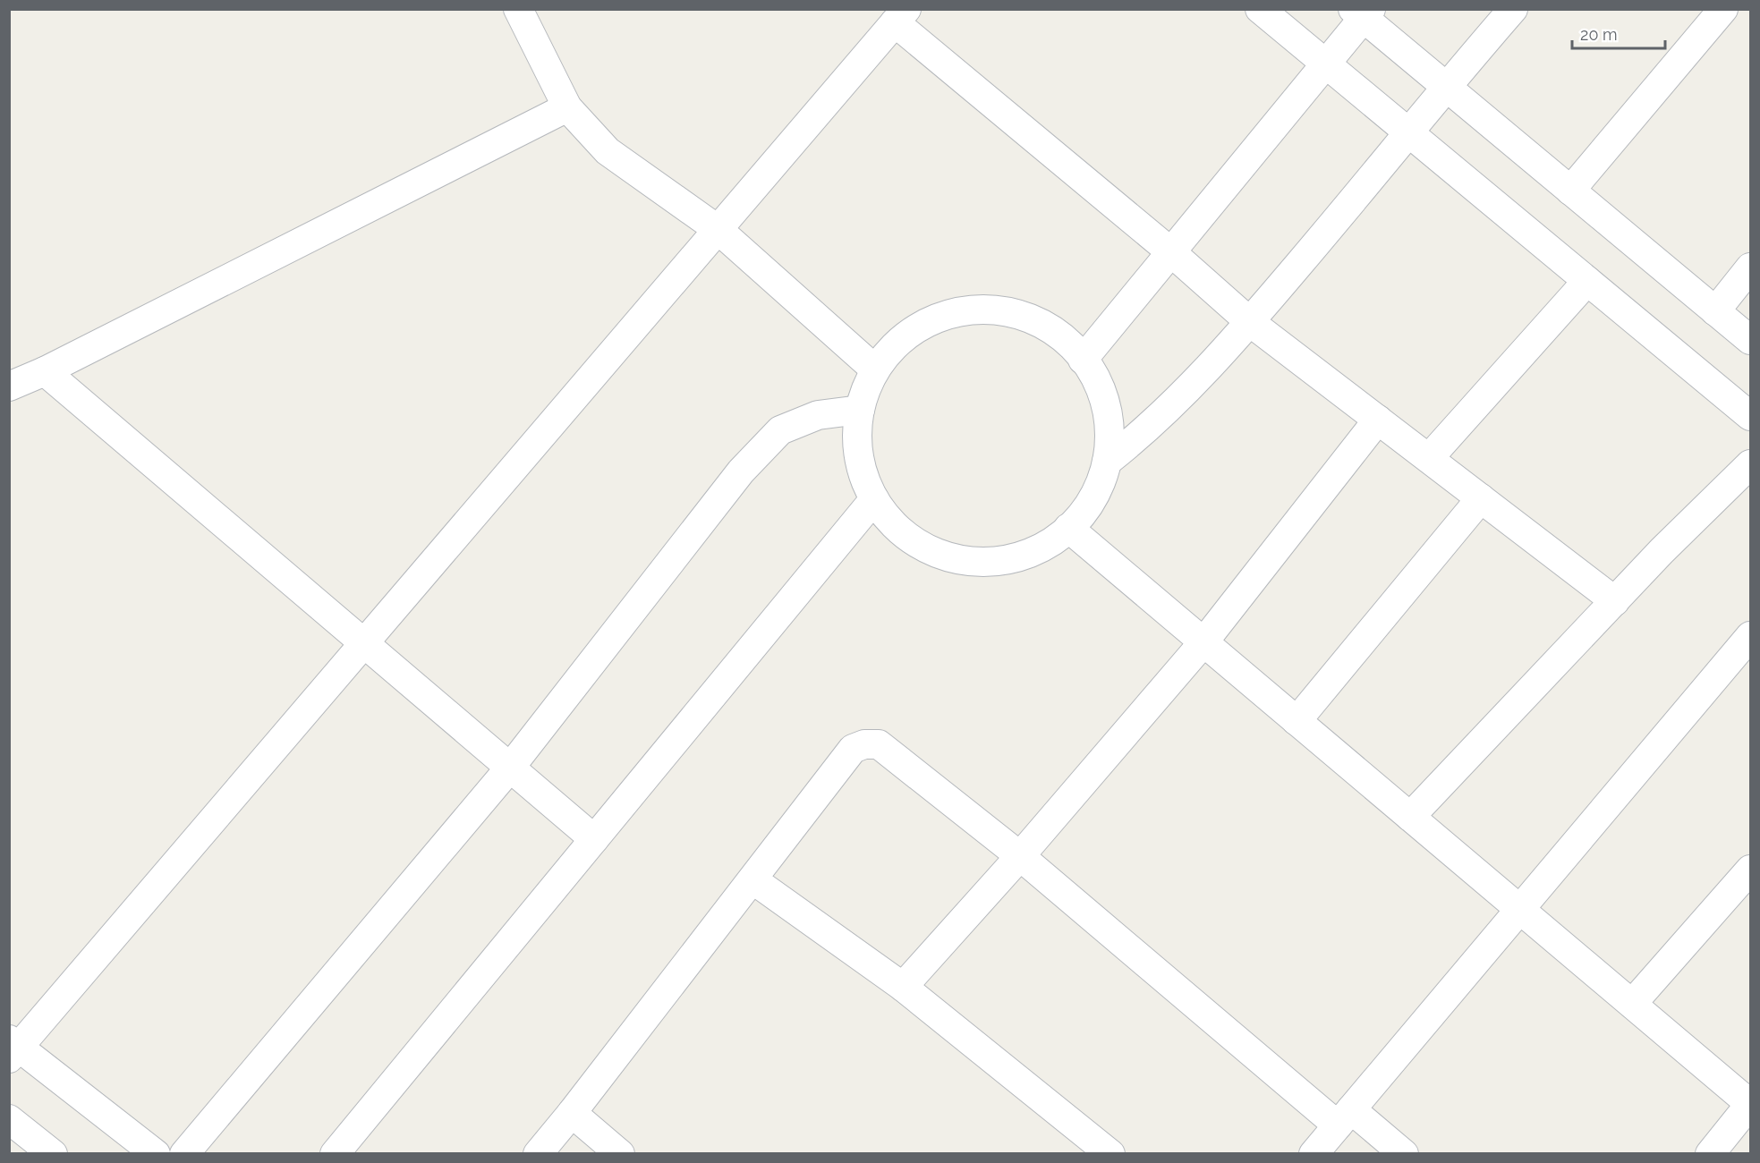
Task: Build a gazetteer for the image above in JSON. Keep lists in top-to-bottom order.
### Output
{
  "scale_bar": "20 m"
}
